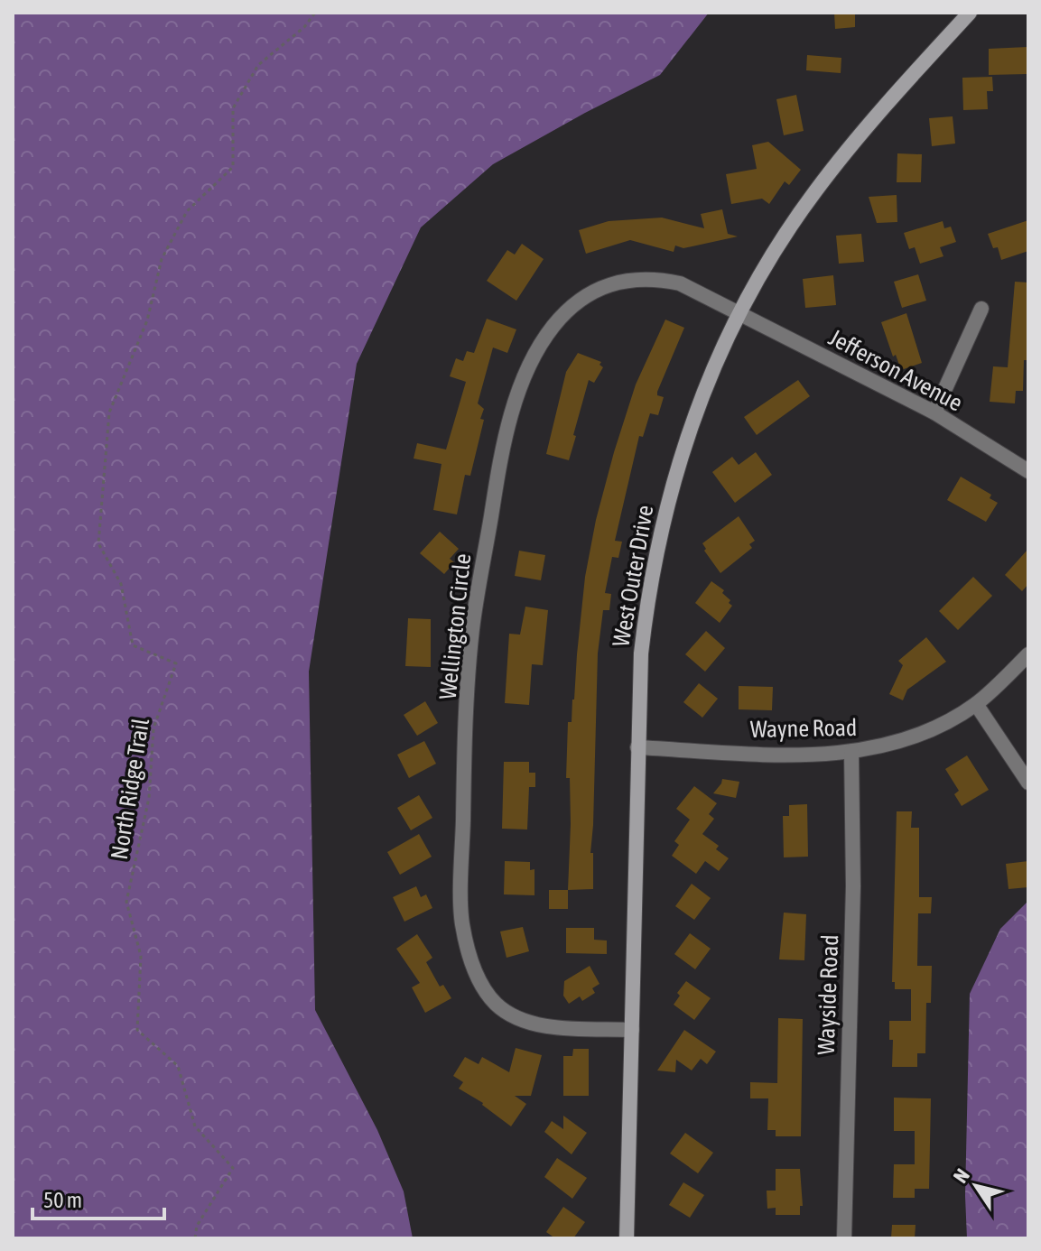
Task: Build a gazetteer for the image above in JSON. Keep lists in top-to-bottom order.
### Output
{
  "streets": {
    "street": [
      "Jefferson Avenue",
      "West Outer Drive",
      "Wellington Circle",
      "Wayne Road",
      "Wayside Road"
    ],
    "path": ["North Ridge Trail"]
  },
  "crossings": [
    ["Jefferson Avenue", "West Outer Drive"],
    ["Jefferson Avenue", "Wellington Circle"],
    ["West Outer Drive", "Wellington Circle"],
    ["West Outer Drive", "Wayne Road"],
    ["Wayne Road", "Wayside Road"]
  ],
  "scale_bar": "50 m",
  "north": "top left"
}
